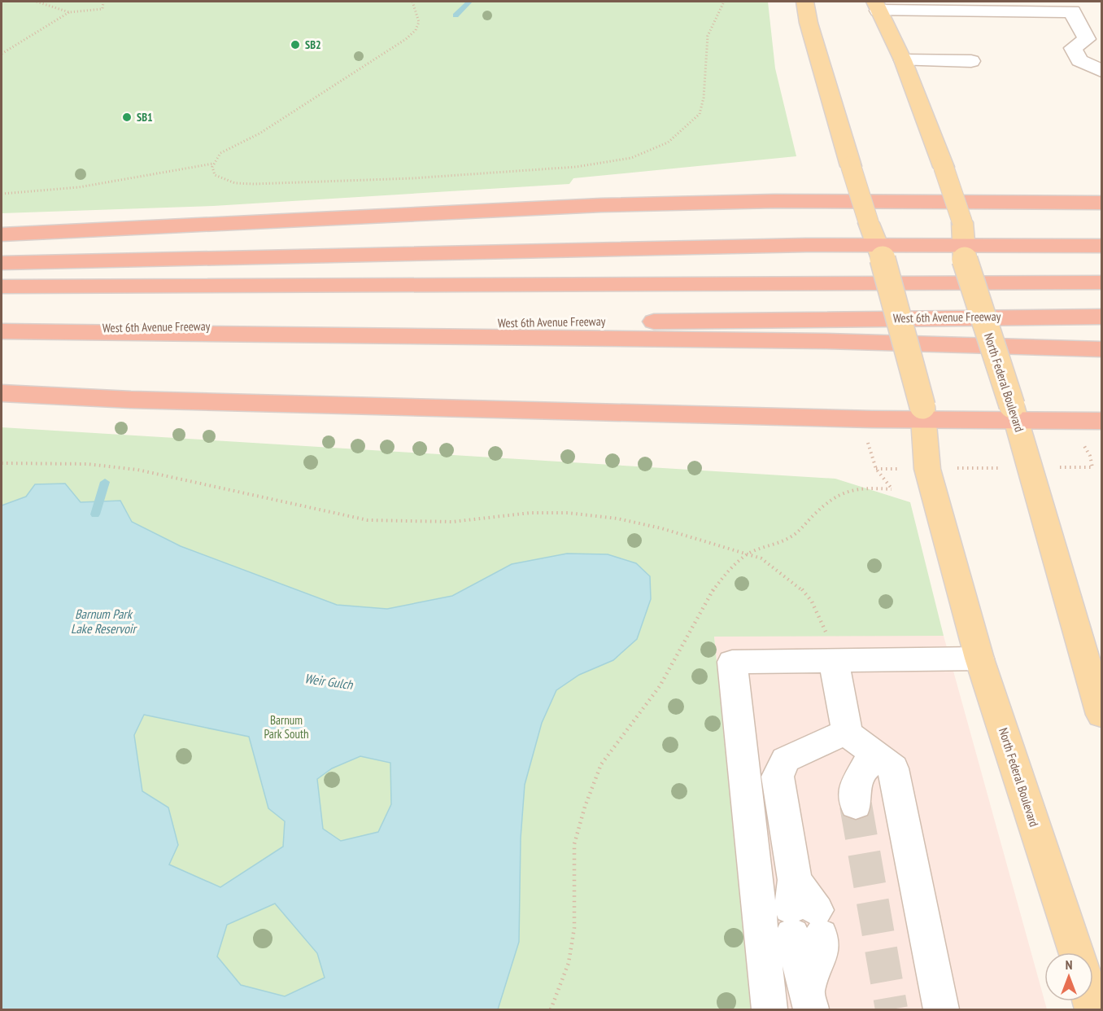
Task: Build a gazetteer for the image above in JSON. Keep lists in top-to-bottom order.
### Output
{
  "streets": {
    "highway": ["West 6th Avenue Freeway"],
    "main road": ["North Federal Boulevard"]
  },
  "water": ["Barnum Park Lake Reservoir", "Weir Gulch"],
  "parks": ["Barnum Park South"],
  "places": ["SB2", "SB1"],
  "north": "top"
}
